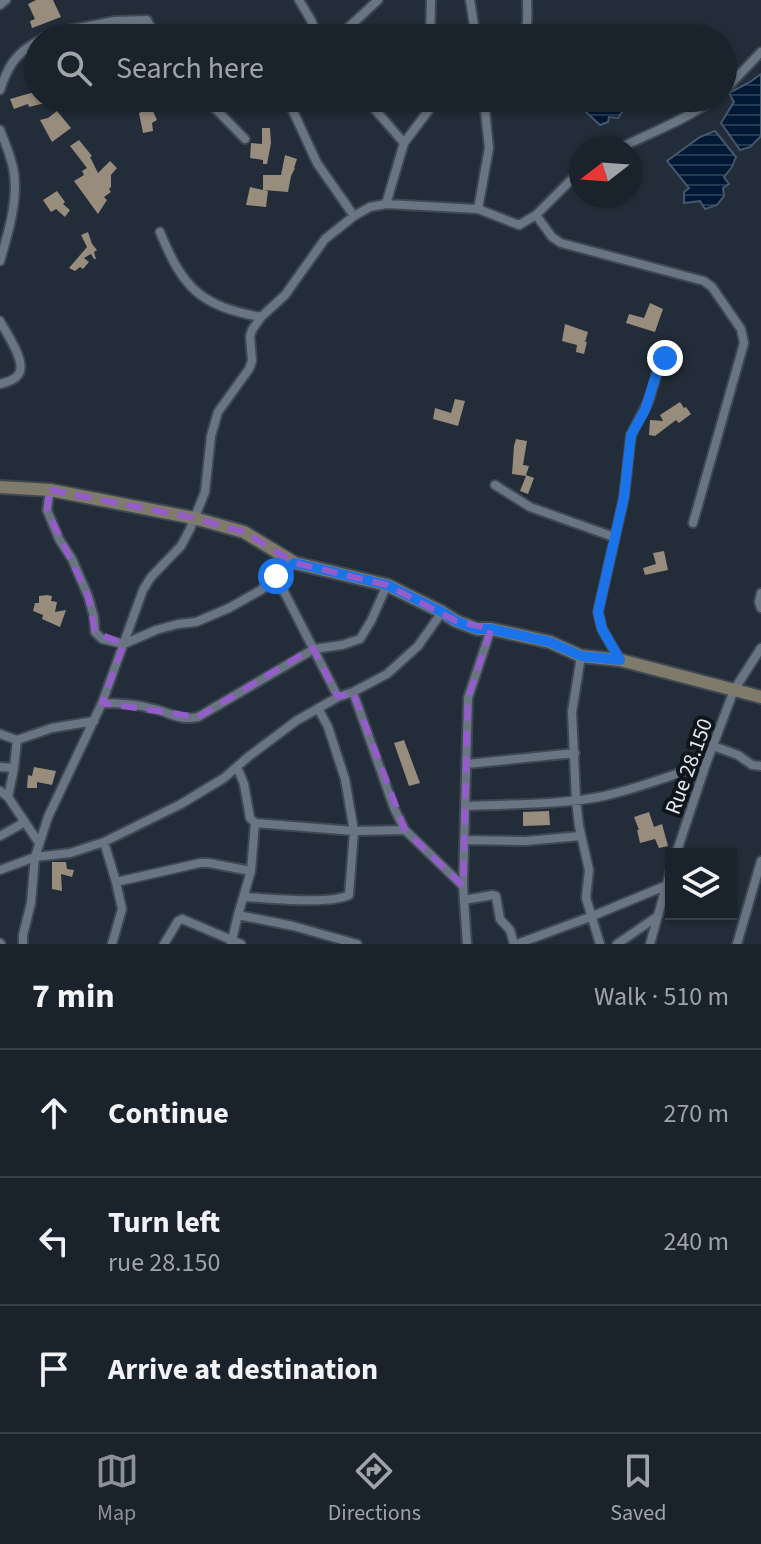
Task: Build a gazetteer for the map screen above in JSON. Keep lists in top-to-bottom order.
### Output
{
  "streets": {
    "street": ["Rue 28.150"]
  },
  "north": "left",
  "page": {
    "search": "Search here",
    "heading": ["7 min", "Walk · 510 m"],
    "list": [
      ["Continue", "270 m"],
      ["Turn left", "rue 28.150", "240 m"],
      "Arrive at destination"
    ],
    "nav": ["Map", "Directions", "Saved"]
  }
}
